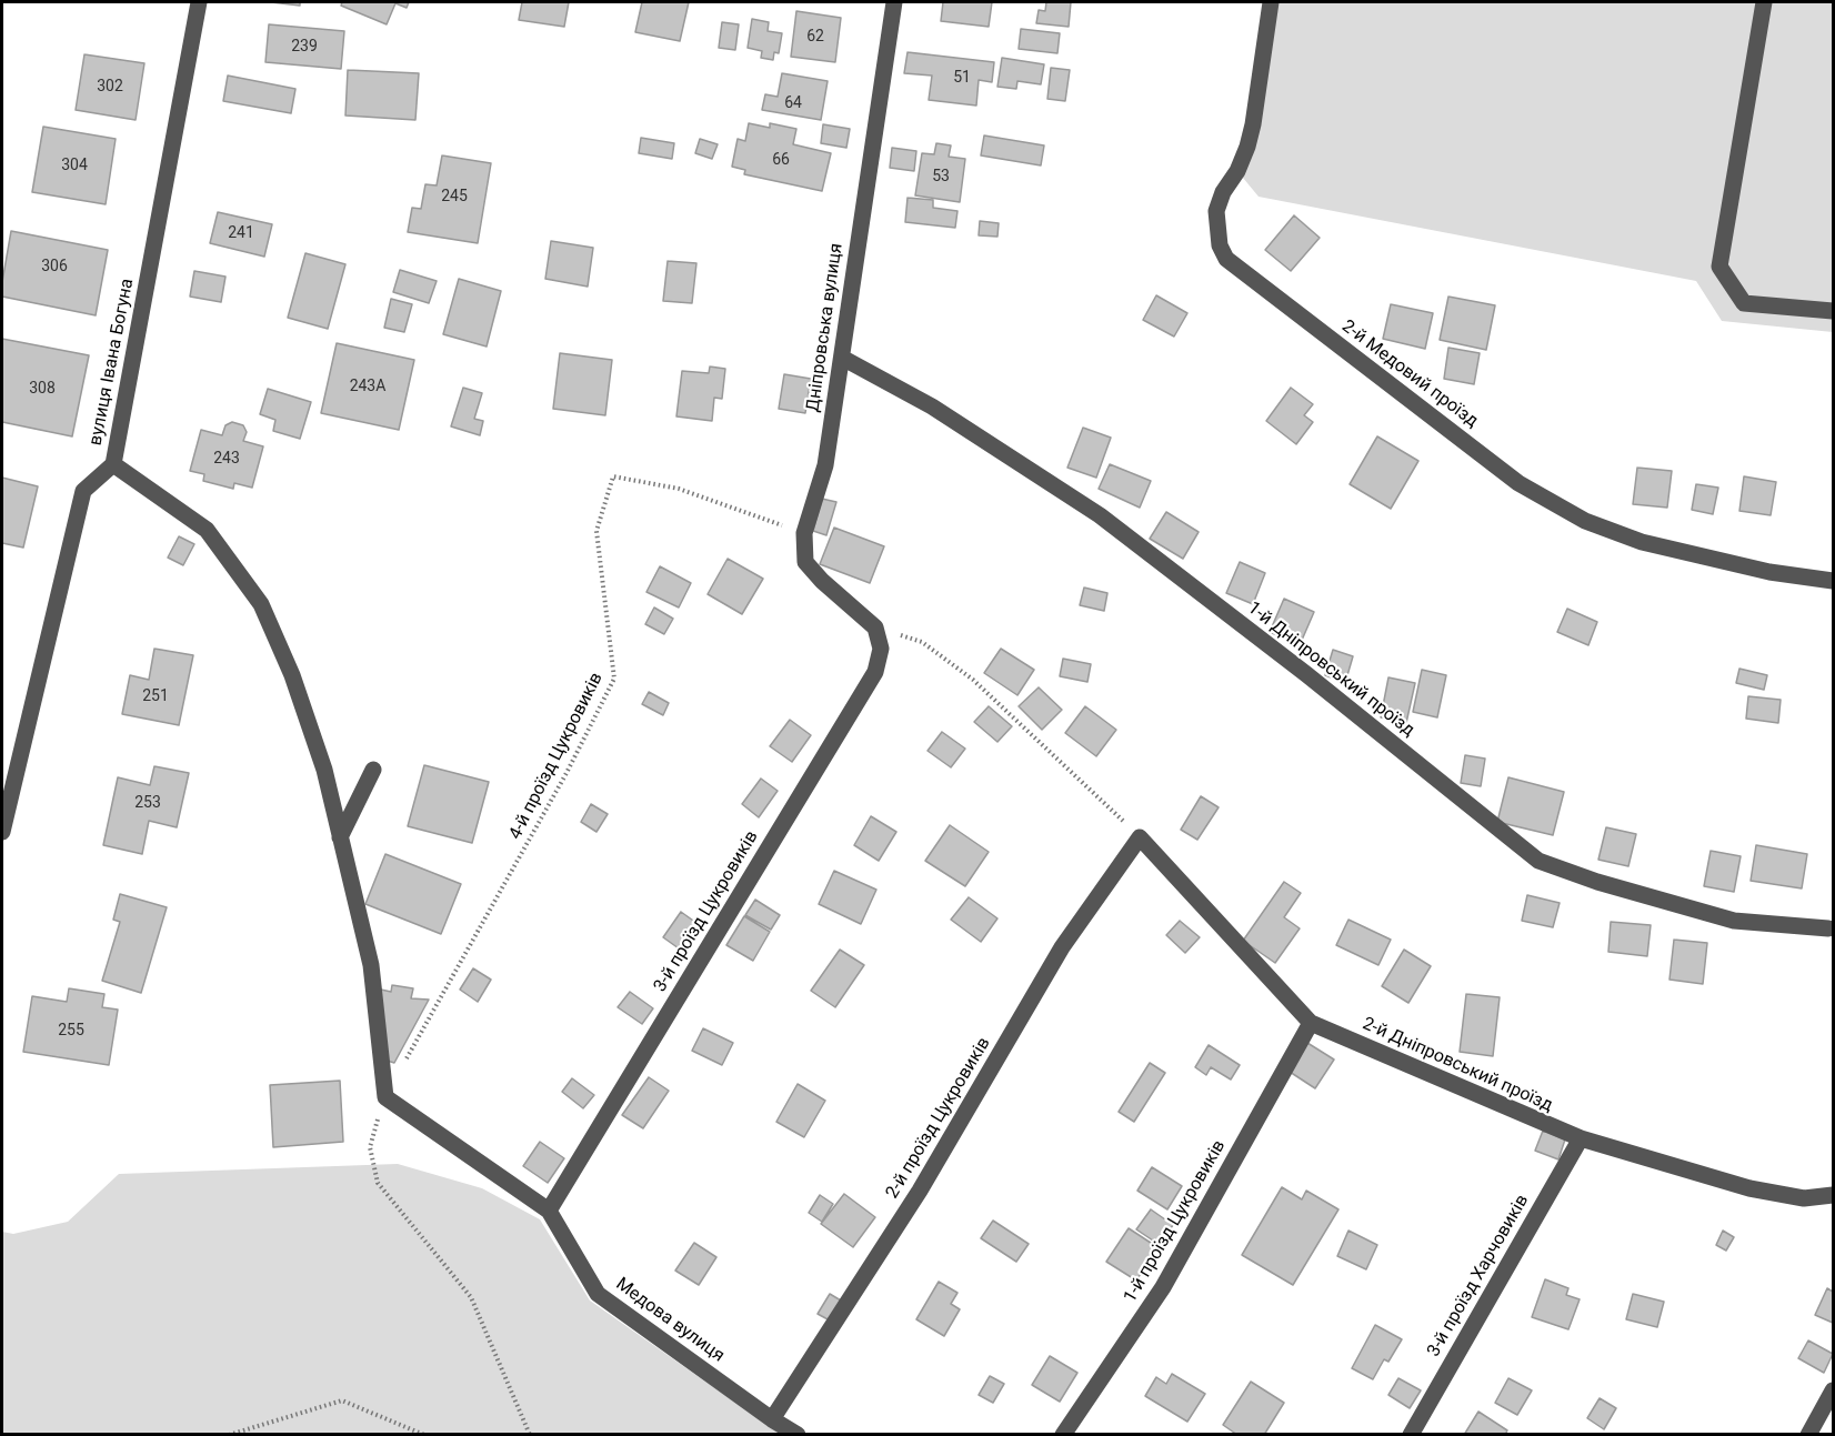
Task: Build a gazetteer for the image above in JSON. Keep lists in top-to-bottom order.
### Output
{
  "streets": {
    "street": [
      "Дніпровська вулиця",
      "вулиця Івана Богуна",
      "2-й Медовий проїзд",
      "1-й Дніпровський проїзд",
      "3-й проїзд Цукровиків",
      "2-й Дніпровський проїзд",
      "2-й проїзд Цукровиків",
      "1-й проїзд Цукровиків",
      "3-й проїзд Харчовиків",
      "Медова вулиця"
    ],
    "path": ["4-й проїзд Цукровиків"]
  },
  "crossings": [
    ["Дніпровська вулиця", "1-й Дніпровський проїзд"],
    ["Дніпровська вулиця", "4-й проїзд Цукровиків"],
    ["Дніпровська вулиця", "3-й проїзд Цукровиків"],
    ["4-й проїзд Цукровиків", "Медова вулиця"],
    ["3-й проїзд Цукровиків", "Медова вулиця"],
    ["2-й Дніпровський проїзд", "2-й проїзд Цукровиків"],
    ["2-й Дніпровський проїзд", "1-й проїзд Цукровиків"],
    ["2-й Дніпровський проїзд", "3-й проїзд Харчовиків"],
    ["2-й проїзд Цукровиків", "Медова вулиця"]
  ],
  "house_numbers": [
    "62",
    "239",
    "51",
    "302",
    "64",
    "66",
    "304",
    "53",
    "245",
    "241",
    "306",
    "243А",
    "308",
    "243",
    "251",
    "253",
    "255"
  ]
}
